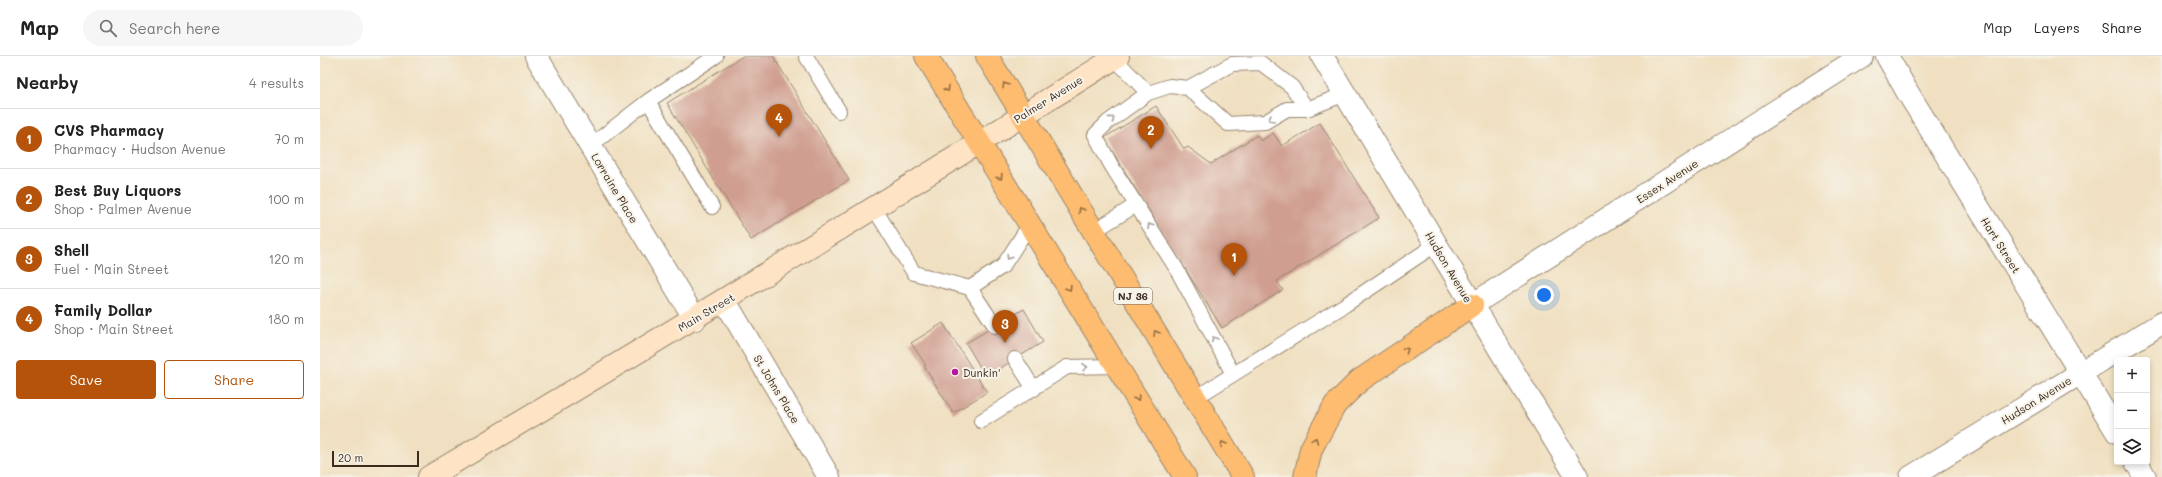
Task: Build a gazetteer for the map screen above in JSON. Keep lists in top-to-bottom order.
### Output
{
  "streets": {
    "highway": ["NJ 36"],
    "street": [
      "Palmer Avenue",
      "Essex Avenue",
      "Lorraine Place",
      "Hart Street",
      "Hudson Avenue",
      "Main Street",
      "St Johns Place"
    ]
  },
  "crossings": [
    ["Palmer Avenue", "NJ 36"],
    ["Palmer Avenue", "Main Street"],
    ["Essex Avenue", "Hudson Avenue"],
    ["Lorraine Place", "Main Street"],
    ["Hart Street", "Hudson Avenue"],
    ["Main Street", "St Johns Place"]
  ],
  "places": ["Dunkin'"],
  "scale_bar": "20 m",
  "page": {
    "header": "Map",
    "search": "Search here",
    "nav": ["Map", "Layers", "Share"],
    "heading": ["Nearby", "4 results"],
    "pins": [
      "4",
      "2",
      "1",
      "3"
    ],
    "list": [
      {
        "mark": "1",
        "name": "CVS Pharmacy",
        "note": "Pharmacy · Hudson Avenue",
        "value": "70 m"
      },
      {
        "mark": "2",
        "name": "Best Buy Liquors",
        "note": "Shop · Palmer Avenue",
        "value": "100 m"
      },
      {
        "mark": "3",
        "name": "Shell",
        "note": "Fuel · Main Street",
        "value": "120 m"
      },
      {
        "mark": "4",
        "name": "Family Dollar",
        "note": "Shop · Main Street",
        "value": "180 m"
      }
    ],
    "buttons": ["Save", "Share"],
    "map_buttons": ["+", "−"],
    "scale": "20 m"
  }
}
